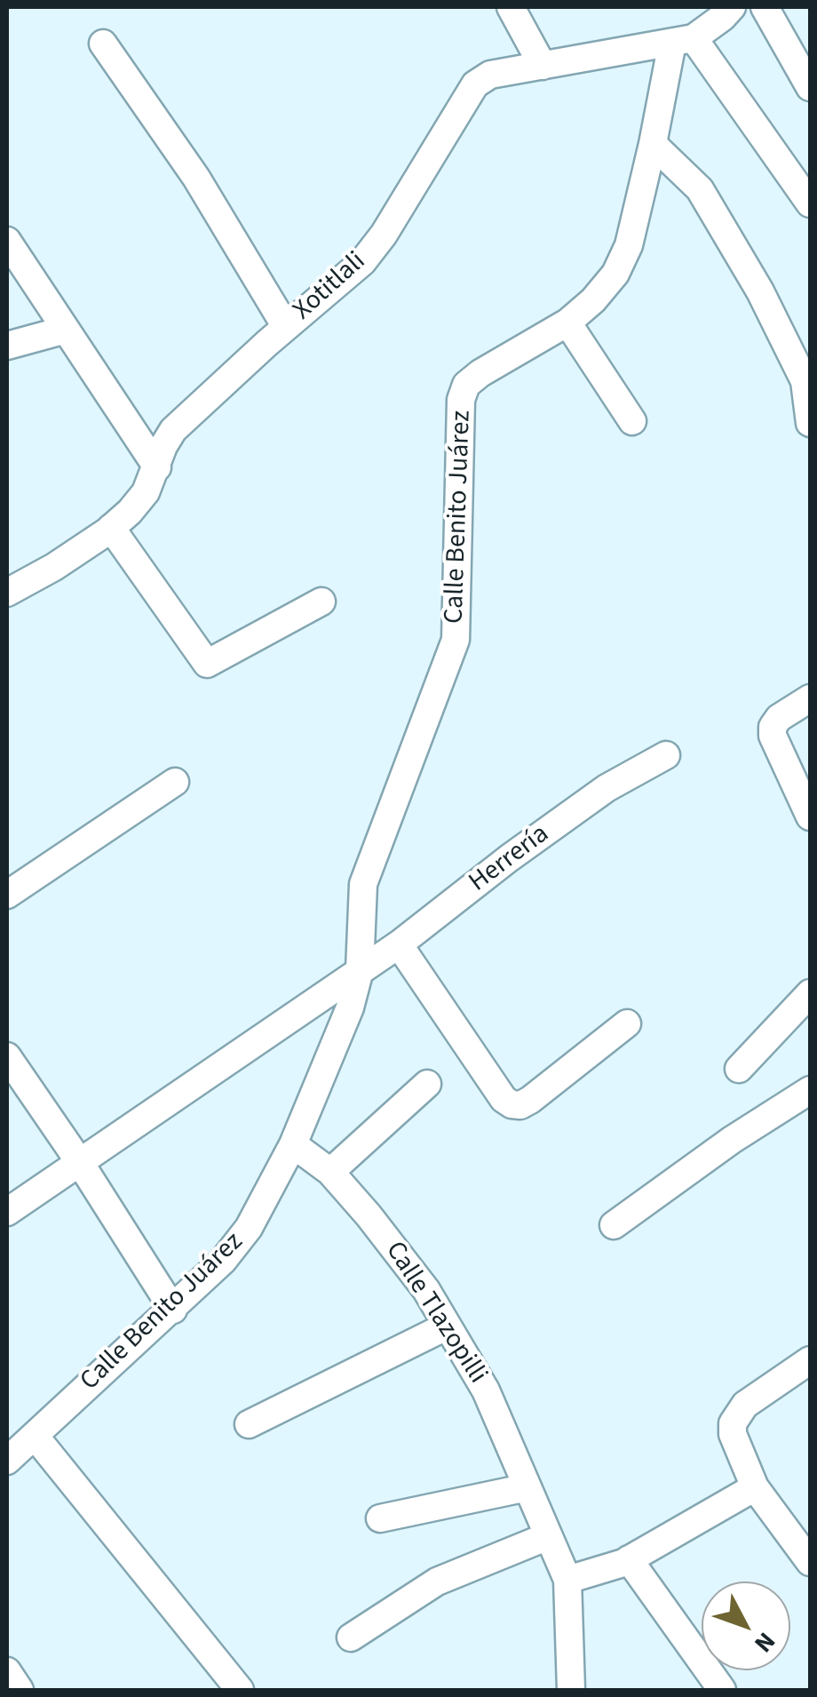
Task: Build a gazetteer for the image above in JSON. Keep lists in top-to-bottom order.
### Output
{
  "streets": {
    "street": [
      "Xotitlali",
      "Calle Benito Juárez",
      "Herrería",
      "Calle Tlazopilli"
    ]
  },
  "crossings": [
    ["Xotitlali", "Calle Benito Juárez"],
    ["Calle Benito Juárez", "Herrería"],
    ["Calle Benito Juárez", "Calle Tlazopilli"]
  ],
  "north": "bottom right"
}
